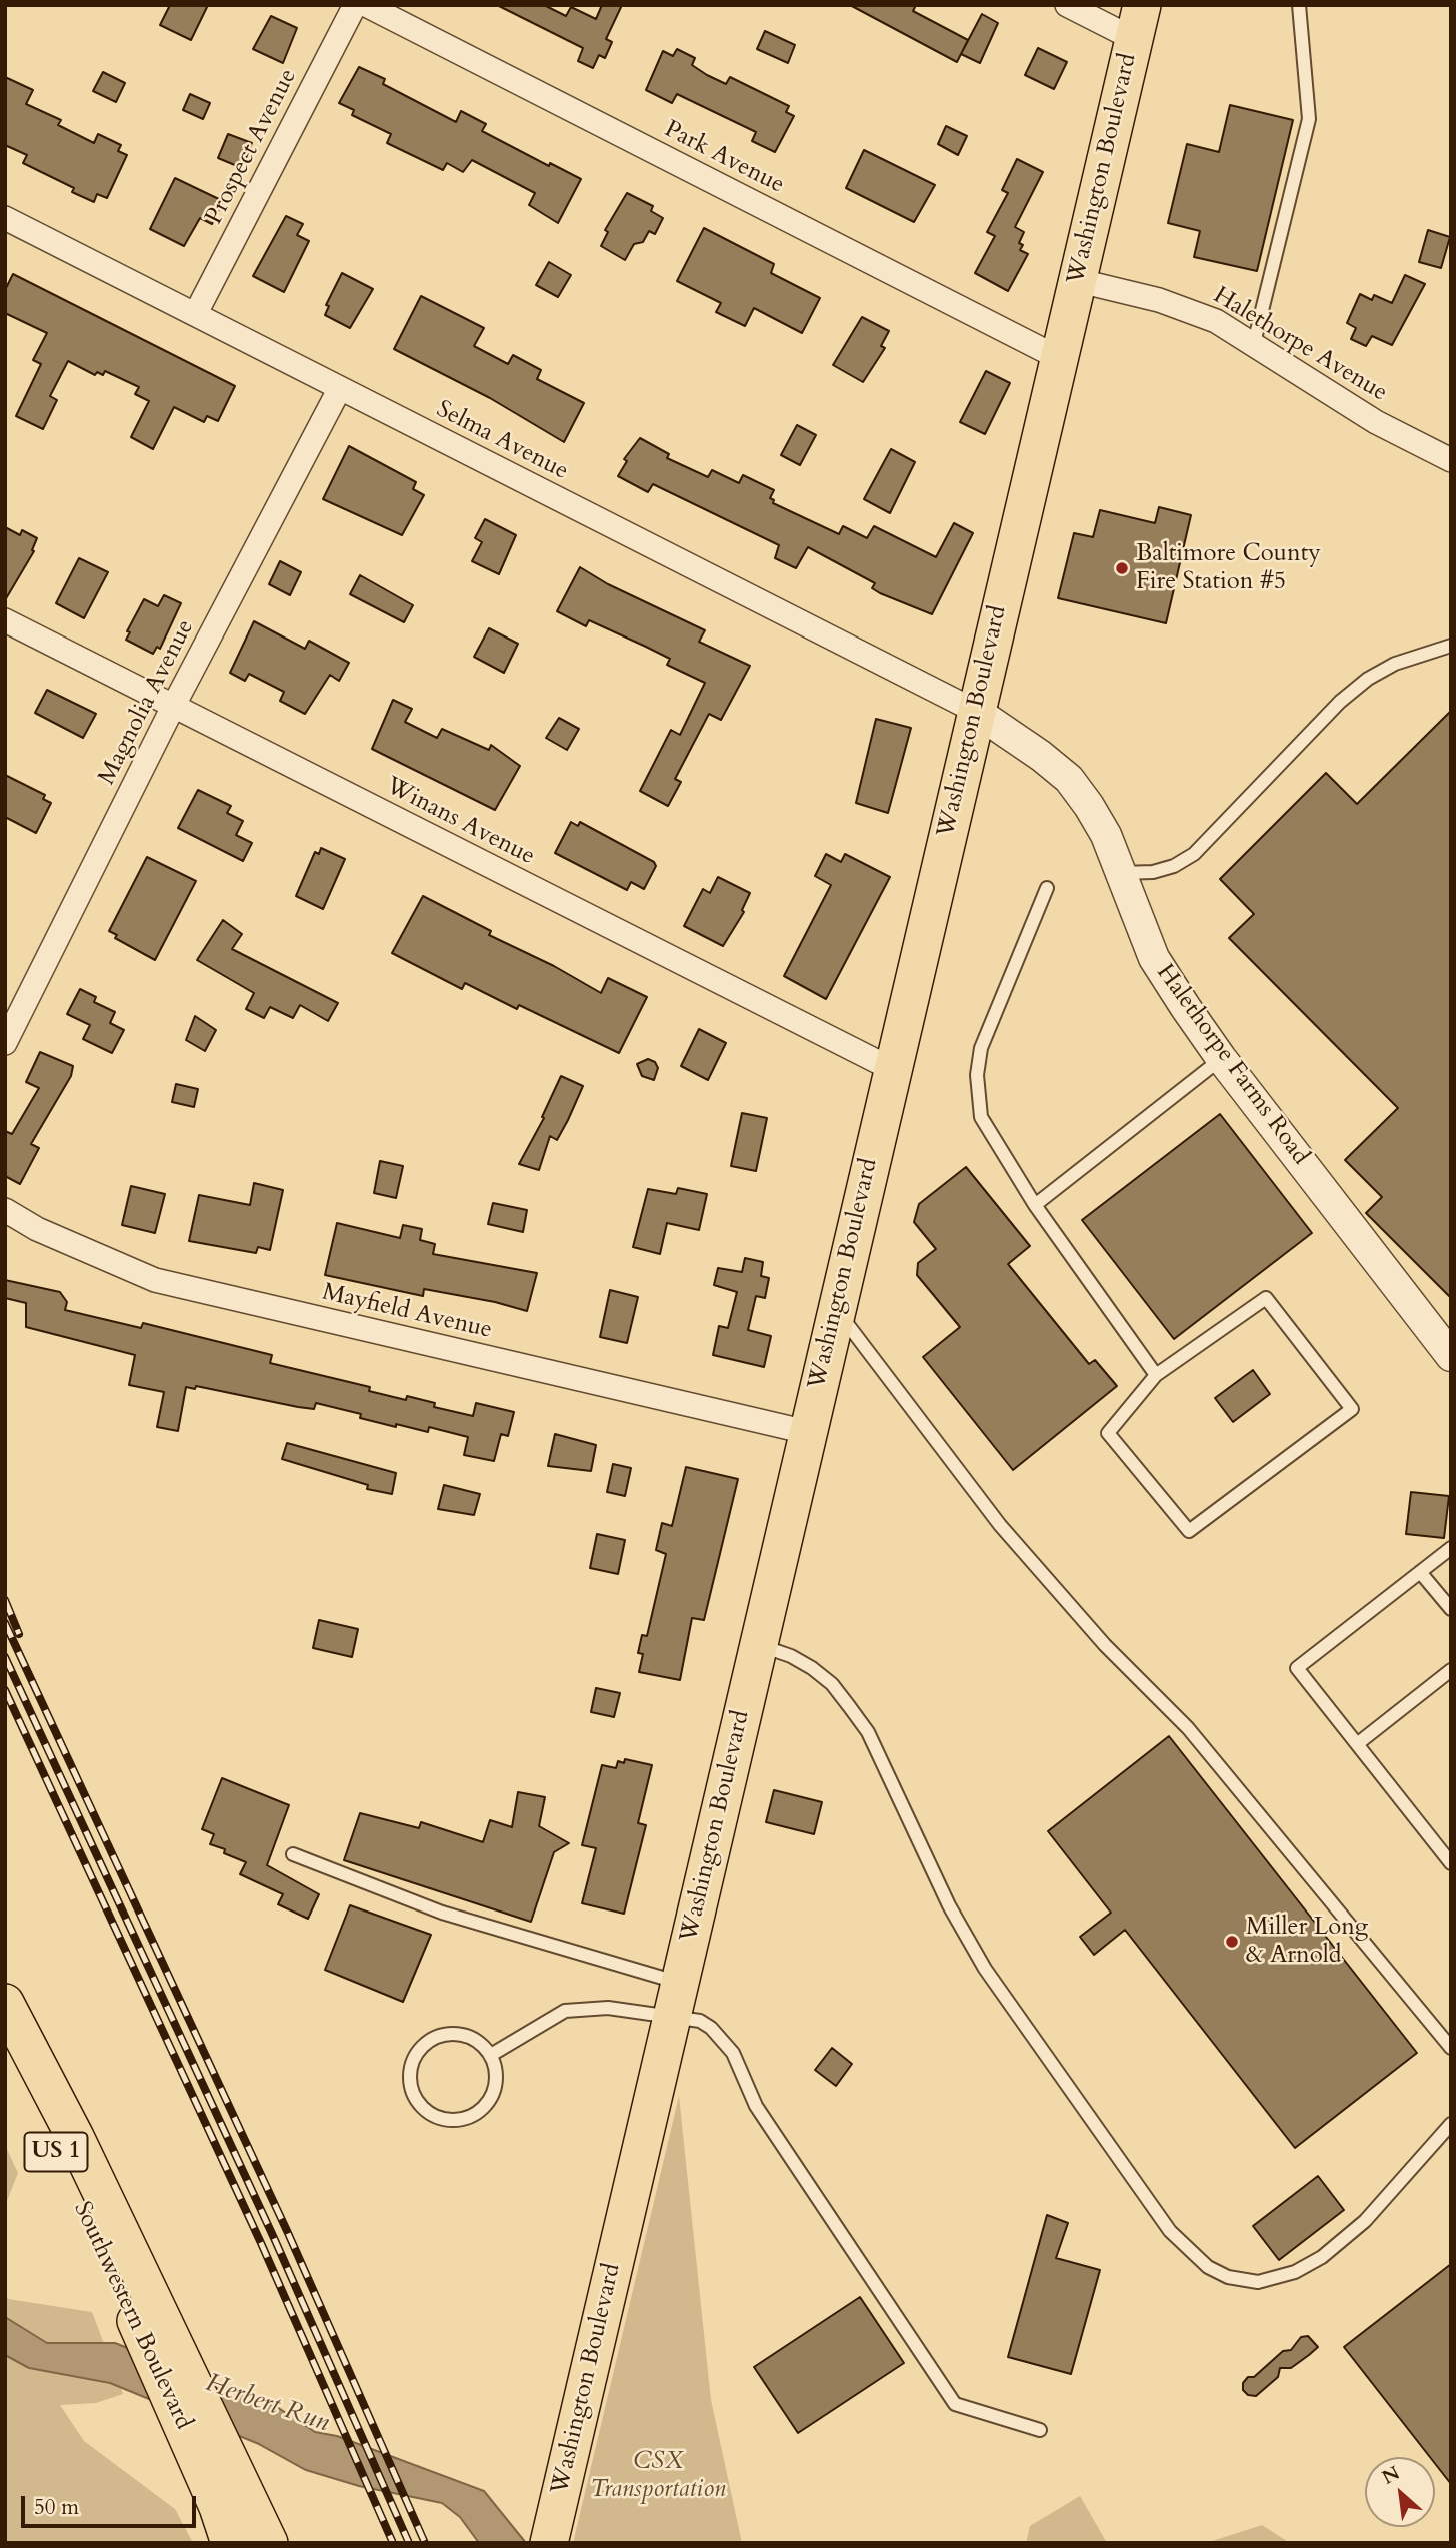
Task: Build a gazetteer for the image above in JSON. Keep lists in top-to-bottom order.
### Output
{
  "streets": {
    "main road": ["Washington Boulevard", "US 1", "Southwestern Boulevard"],
    "street": [
      "Prospect Avenue",
      "Park Avenue",
      "Halethorpe Avenue",
      "Selma Avenue",
      "Magnolia Avenue",
      "Winans Avenue",
      "Halethorpe Farms Road",
      "Mayfield Avenue"
    ]
  },
  "crossings": [
    ["Prospect Avenue", "Selma Avenue"],
    ["Park Avenue", "Washington Boulevard"],
    ["Washington Boulevard", "Halethorpe Avenue"],
    ["Washington Boulevard", "Selma Avenue"],
    ["Washington Boulevard", "Winans Avenue"],
    ["Washington Boulevard", "Halethorpe Farms Road"],
    ["Washington Boulevard", "Mayfield Avenue"],
    ["Selma Avenue", "Magnolia Avenue"],
    ["Selma Avenue", "Halethorpe Farms Road"],
    ["Magnolia Avenue", "Winans Avenue"]
  ],
  "water": ["Herbert Run"],
  "parks": ["CSX Transportation"],
  "places": ["Baltimore County Fire Station #5", "Miller Long & Arnold"],
  "scale_bar": "50 m",
  "north": "top left"
}
